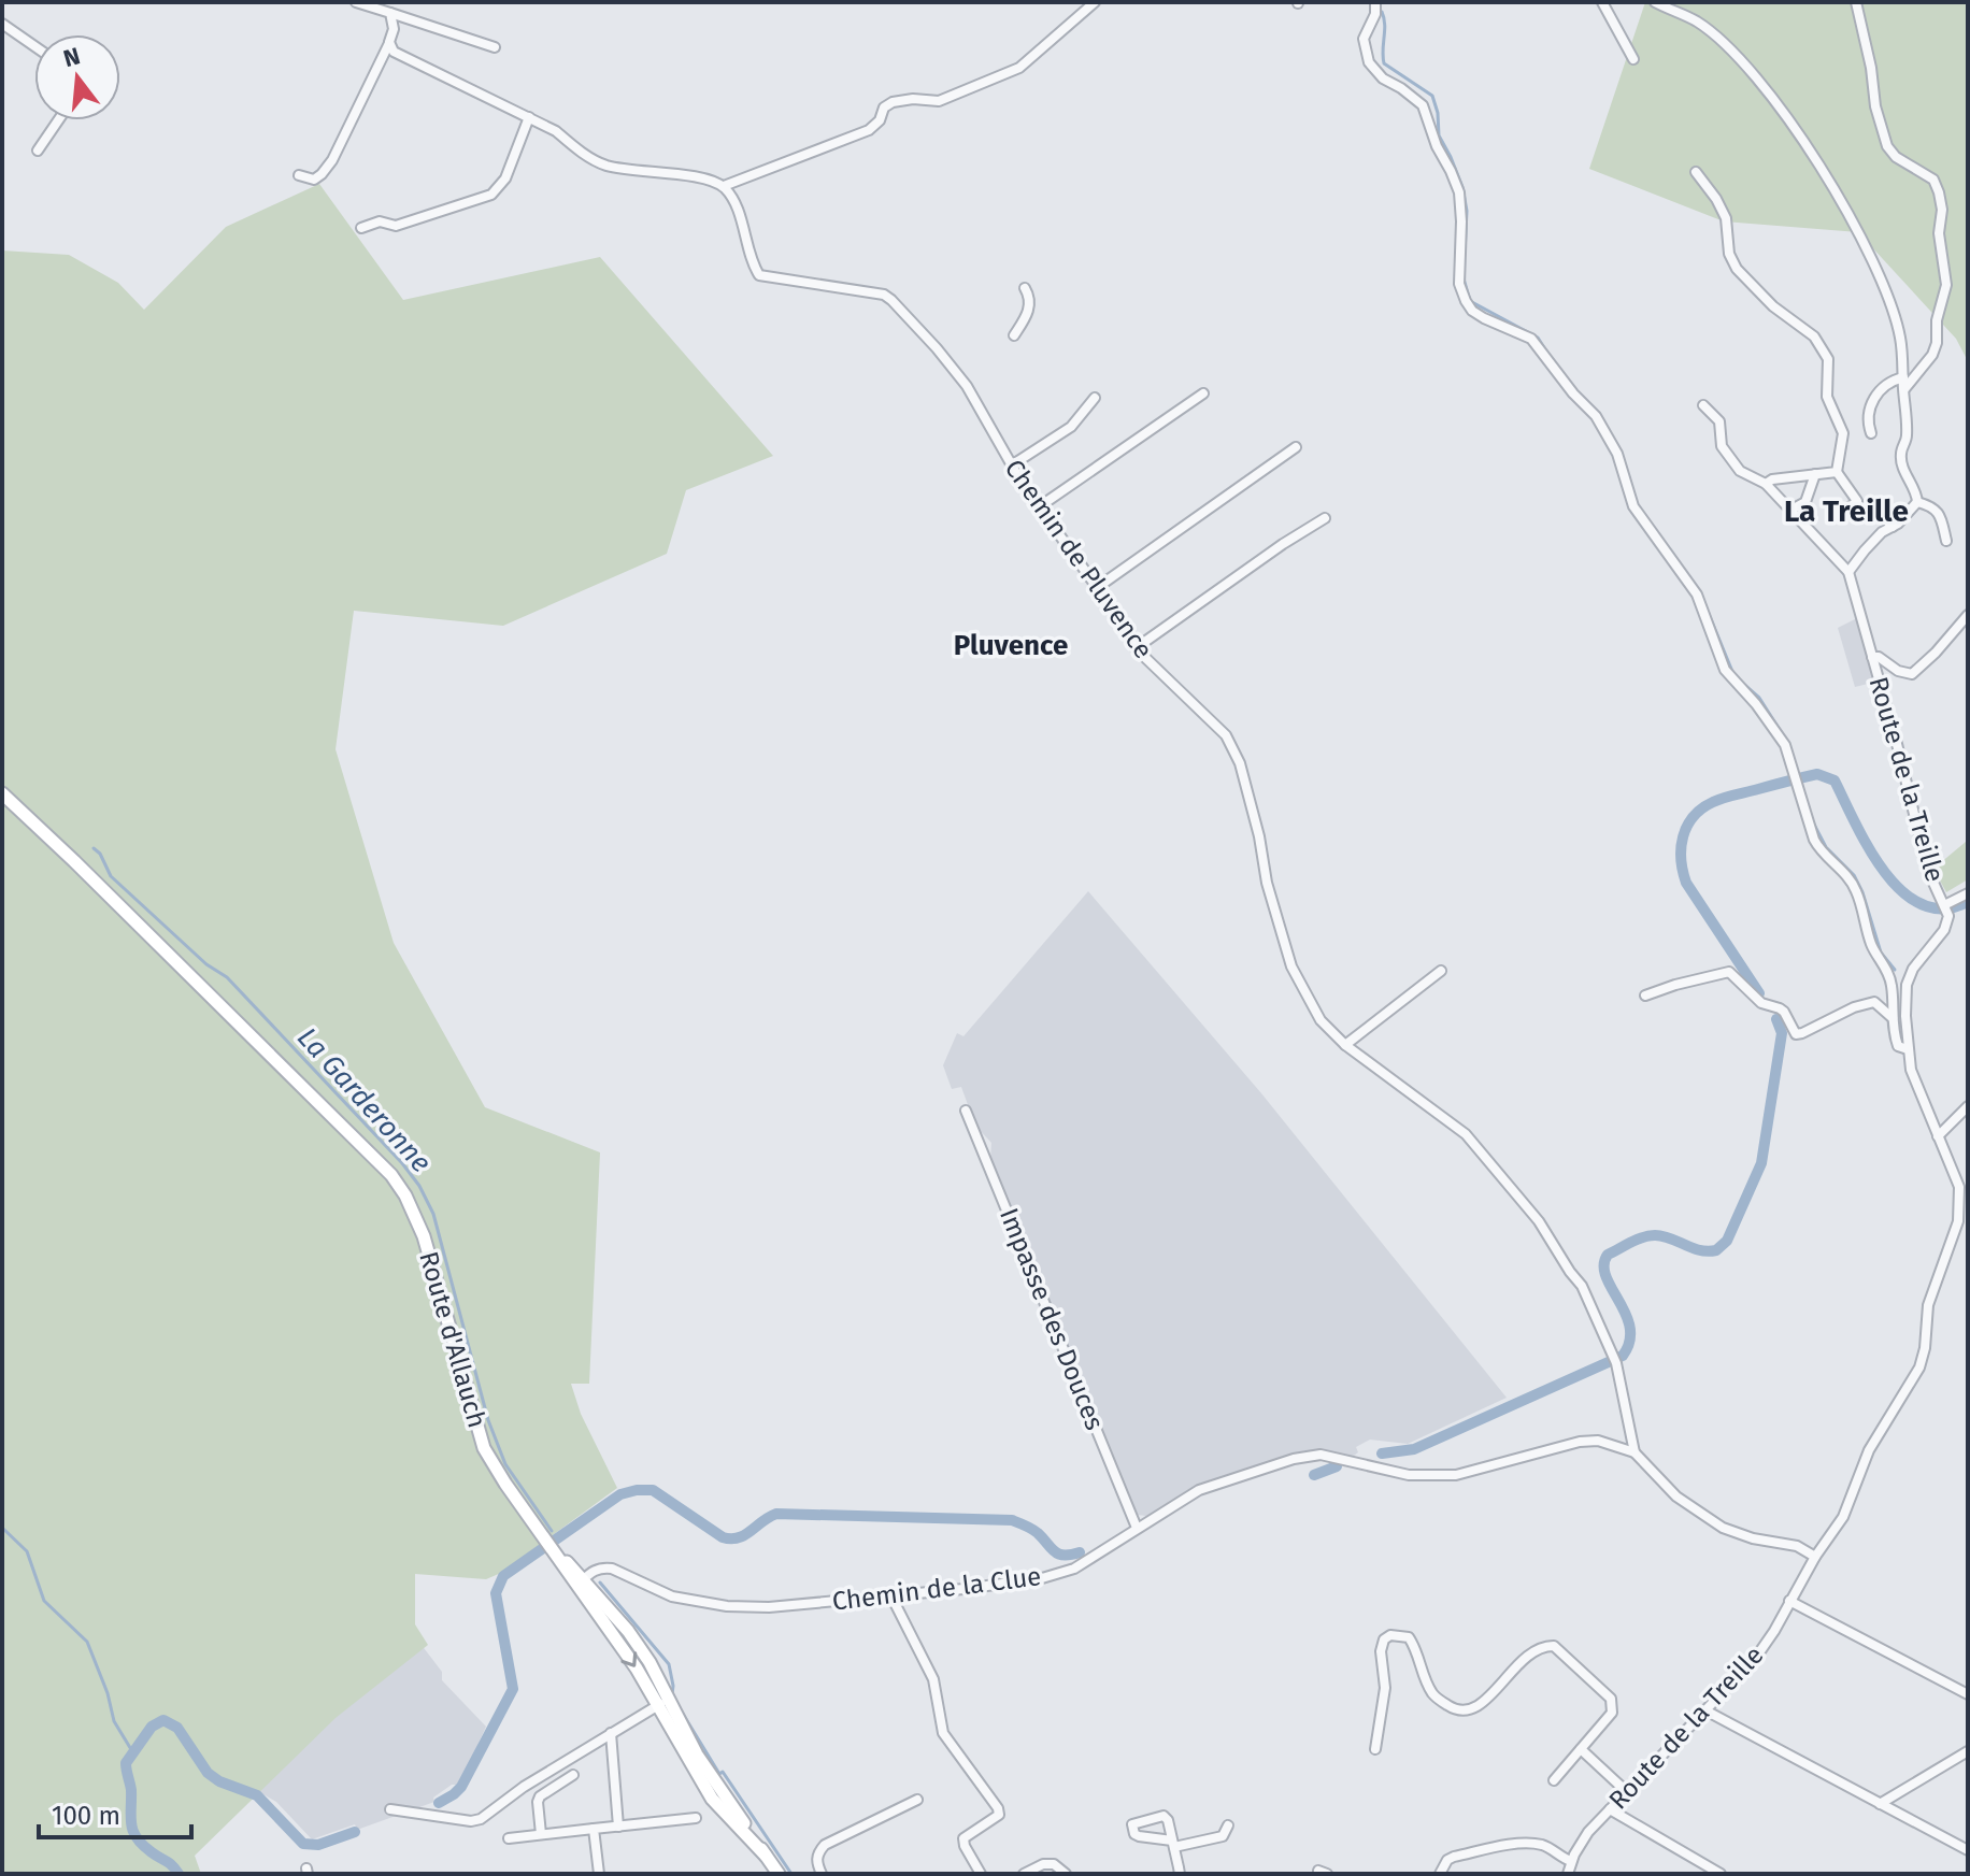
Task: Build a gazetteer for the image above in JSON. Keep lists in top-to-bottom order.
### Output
{
  "streets": {
    "main road": ["Route d'Allauch"],
    "street": [
      "Chemin de Pluvence",
      "Route de la Treille",
      "Impasse des Douces",
      "Chemin de la Clue"
    ]
  },
  "crossings": [
    ["Chemin de Pluvence", "Chemin de la Clue"],
    ["Impasse des Douces", "Chemin de la Clue"],
    ["Route d'Allauch", "Chemin de la Clue"]
  ],
  "districts": ["La Treille", "Pluvence"],
  "water": ["La Garderonne"],
  "scale_bar": "100 m",
  "north": "top"
}
